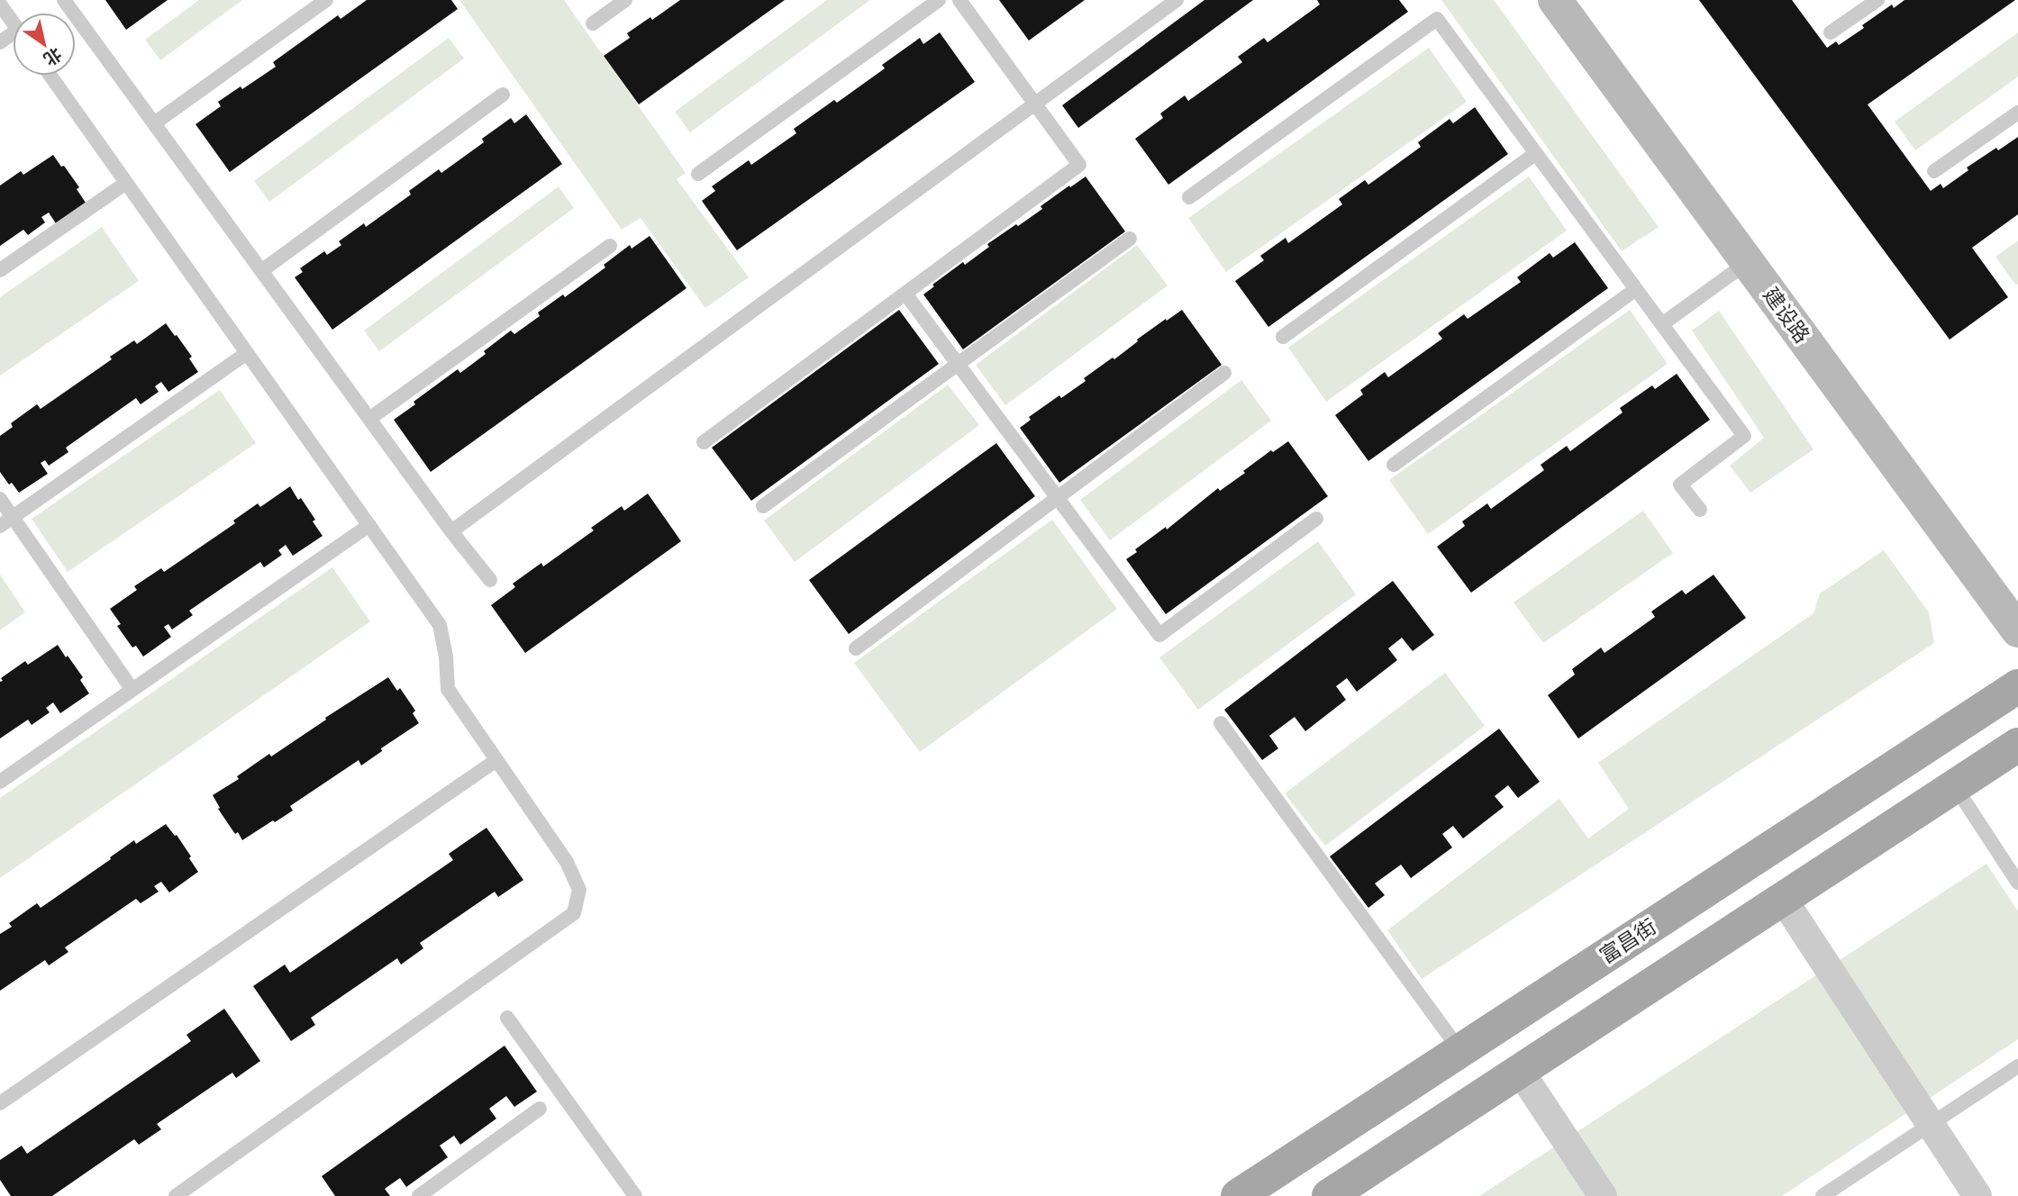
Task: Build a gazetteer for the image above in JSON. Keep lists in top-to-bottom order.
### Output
{
  "streets": {
    "main road": ["富昌街"],
    "street": ["建设路"]
  },
  "north": "bottom right"
}
